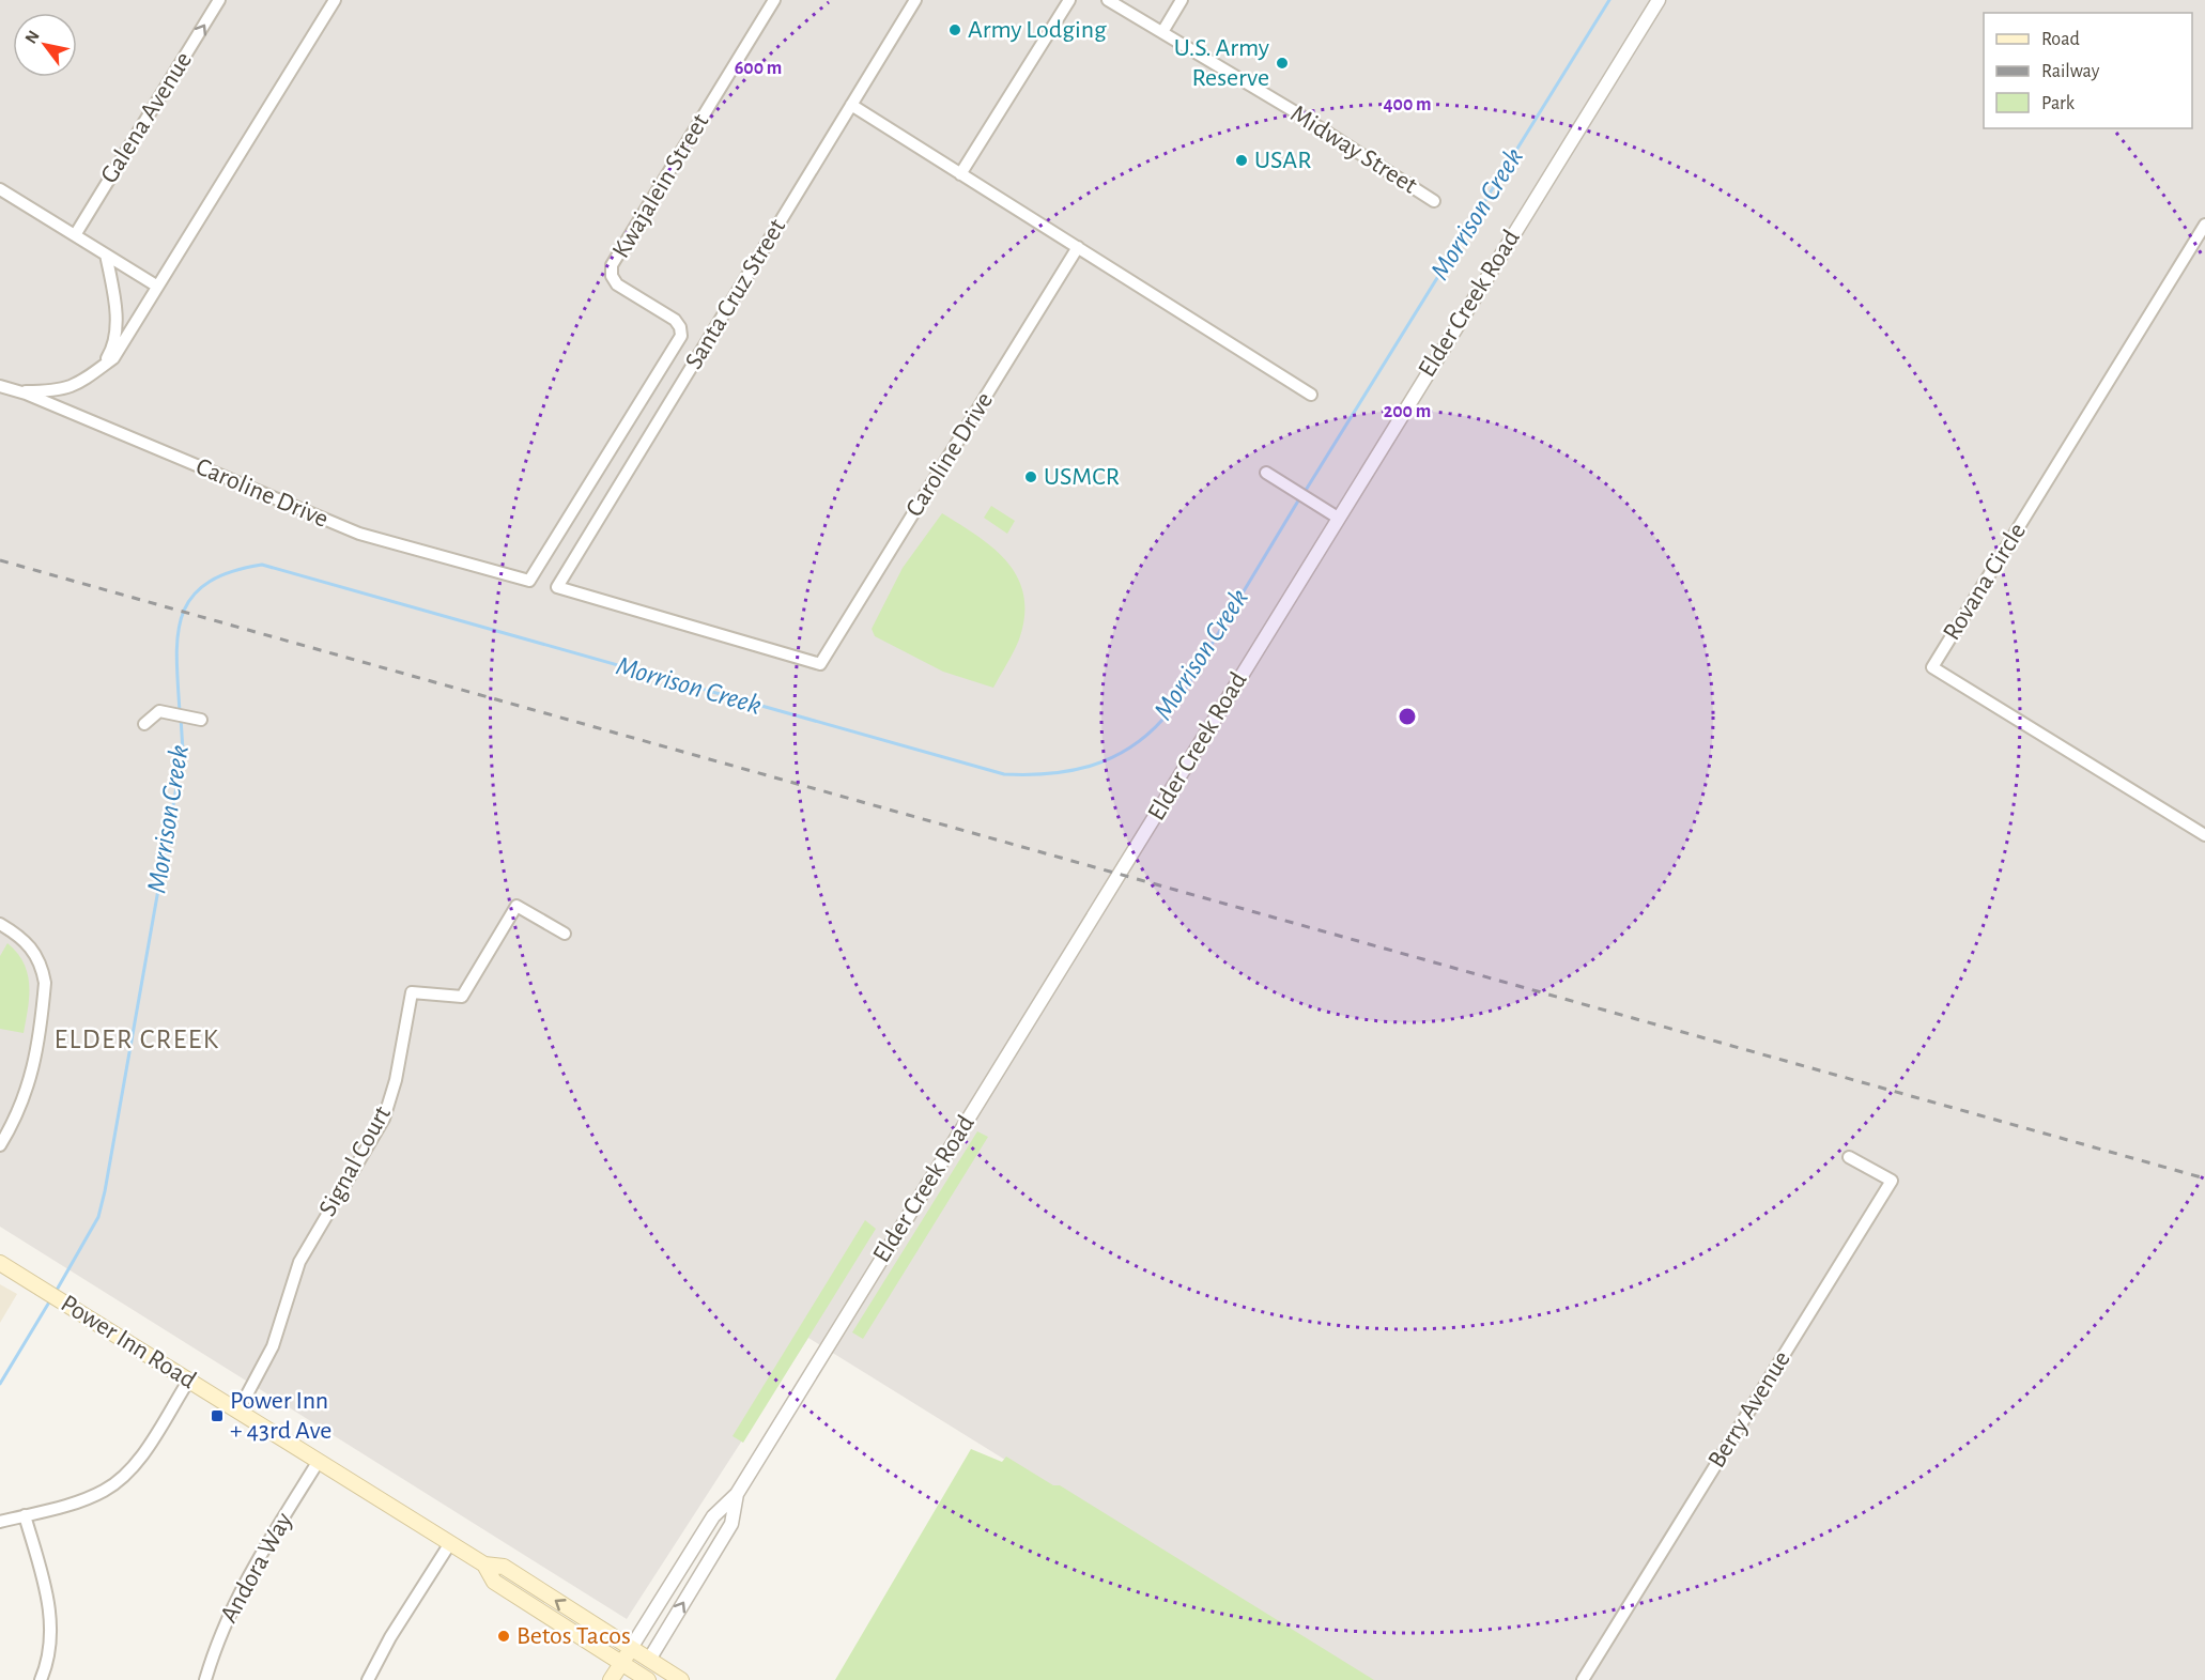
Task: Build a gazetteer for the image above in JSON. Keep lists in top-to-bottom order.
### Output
{
  "streets": {
    "main road": ["Elder Creek Road", "Power Inn Road"],
    "street": [
      "Galena Avenue",
      "Midway Street",
      "Kwajalein Street",
      "Santa Cruz Street",
      "Caroline Drive",
      "Rovana Circle",
      "Signal Court",
      "Berry Avenue",
      "Andora Way"
    ]
  },
  "crossings": [
    ["Kwajalein Street", "Caroline Drive"],
    ["Santa Cruz Street", "Caroline Drive"],
    ["Elder Creek Road", "Power Inn Road"],
    ["Signal Court", "Power Inn Road"],
    ["Power Inn Road", "Andora Way"]
  ],
  "districts": ["ELDER CREEK"],
  "water": ["Morrison Creek"],
  "places": {
    "other": [
      "Army Lodging",
      "U.S. Army Reserve",
      "USAR",
      "USMCR",
      "Betos Tacos"
    ],
    "transit": ["Power Inn + 43rd Ave"]
  },
  "legend": ["Road", "Railway", "Park"],
  "north": "top left",
  "rings": ["600 m", "400 m", "200 m"]
}
